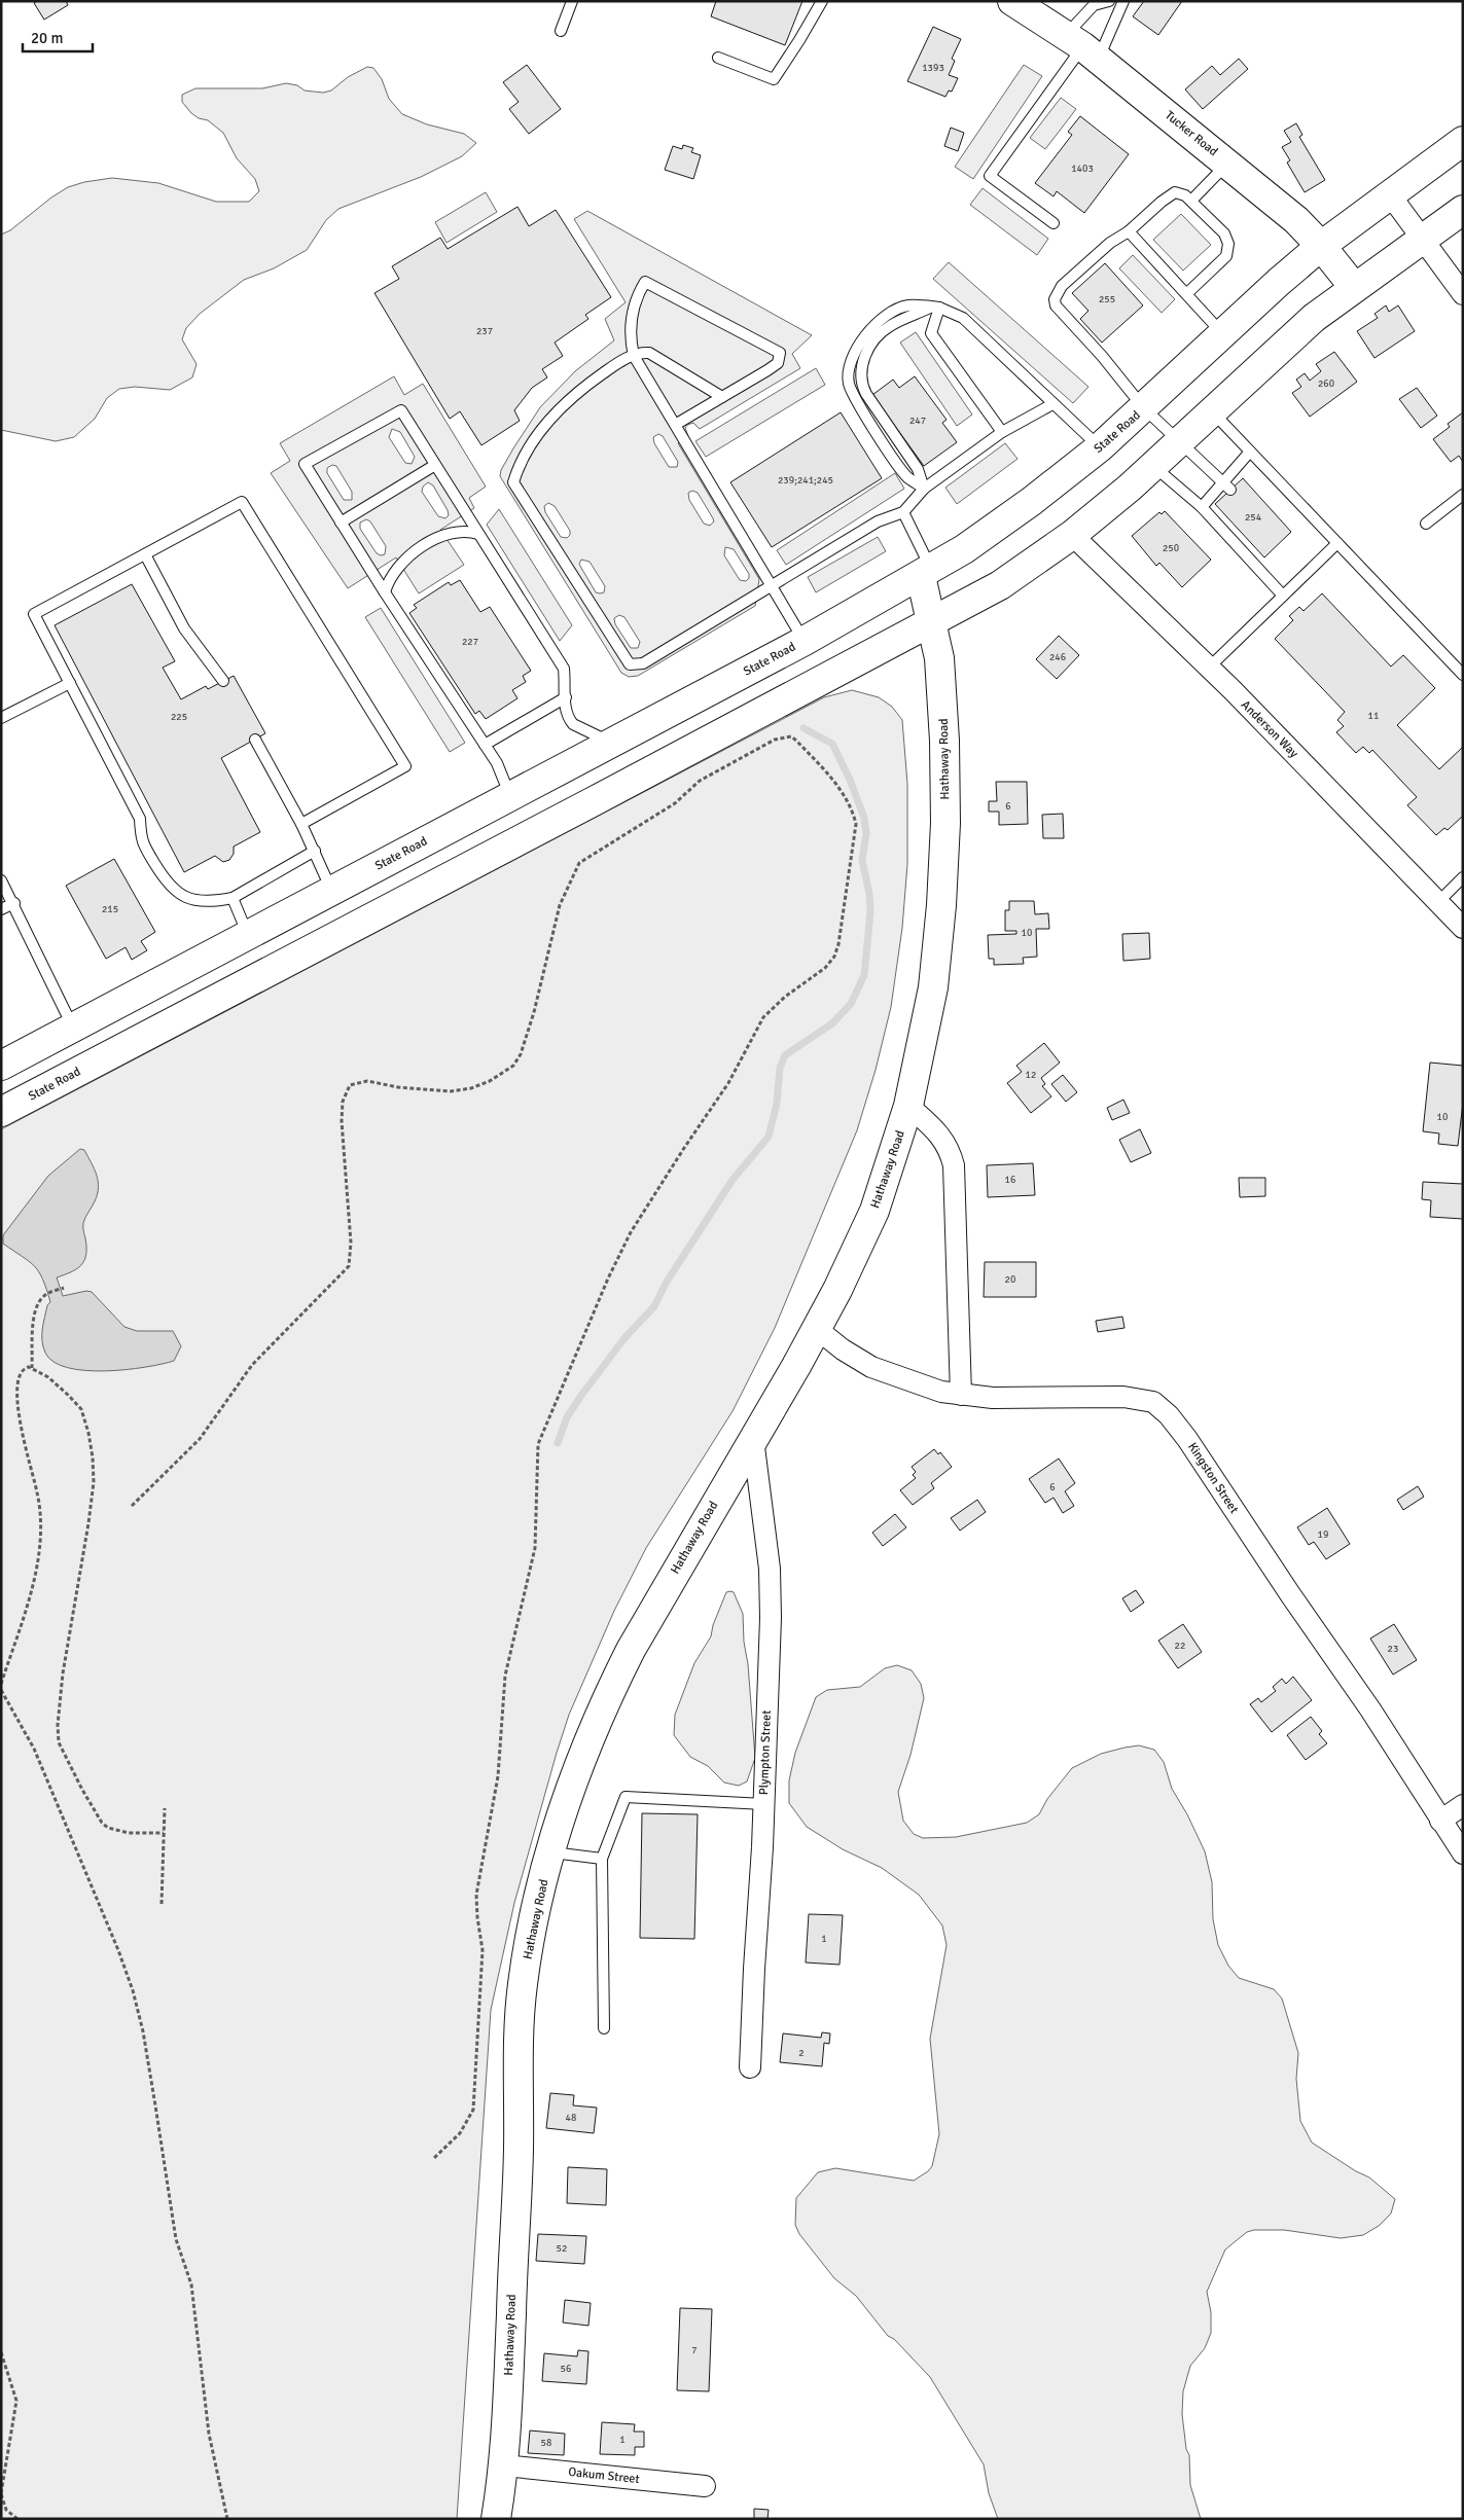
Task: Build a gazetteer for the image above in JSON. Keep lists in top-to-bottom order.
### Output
{
  "streets": {
    "main road": ["Tucker Road", "State Road", "Hathaway Road"],
    "street": [
      "Anderson Way",
      "Kingston Street",
      "Plympton Street",
      "Oakum Street"
    ]
  },
  "crossings": [
    ["Tucker Road", "State Road"],
    ["State Road", "Anderson Way"],
    ["State Road", "Hathaway Road"],
    ["Hathaway Road", "Kingston Street"],
    ["Hathaway Road", "Plympton Street"],
    ["Hathaway Road", "Oakum Street"]
  ],
  "house_numbers": [
    "1393",
    "1403",
    "255",
    "237",
    "260",
    "247",
    "239;241;245",
    "254",
    "250",
    "227",
    "246",
    "11",
    "225",
    "6",
    "215",
    "10",
    "12",
    "10",
    "16",
    "20",
    "6",
    "19",
    "22",
    "23",
    "1",
    "2",
    "48",
    "52",
    "7",
    "56",
    "1",
    "58"
  ],
  "scale_bar": "20 m"
}
